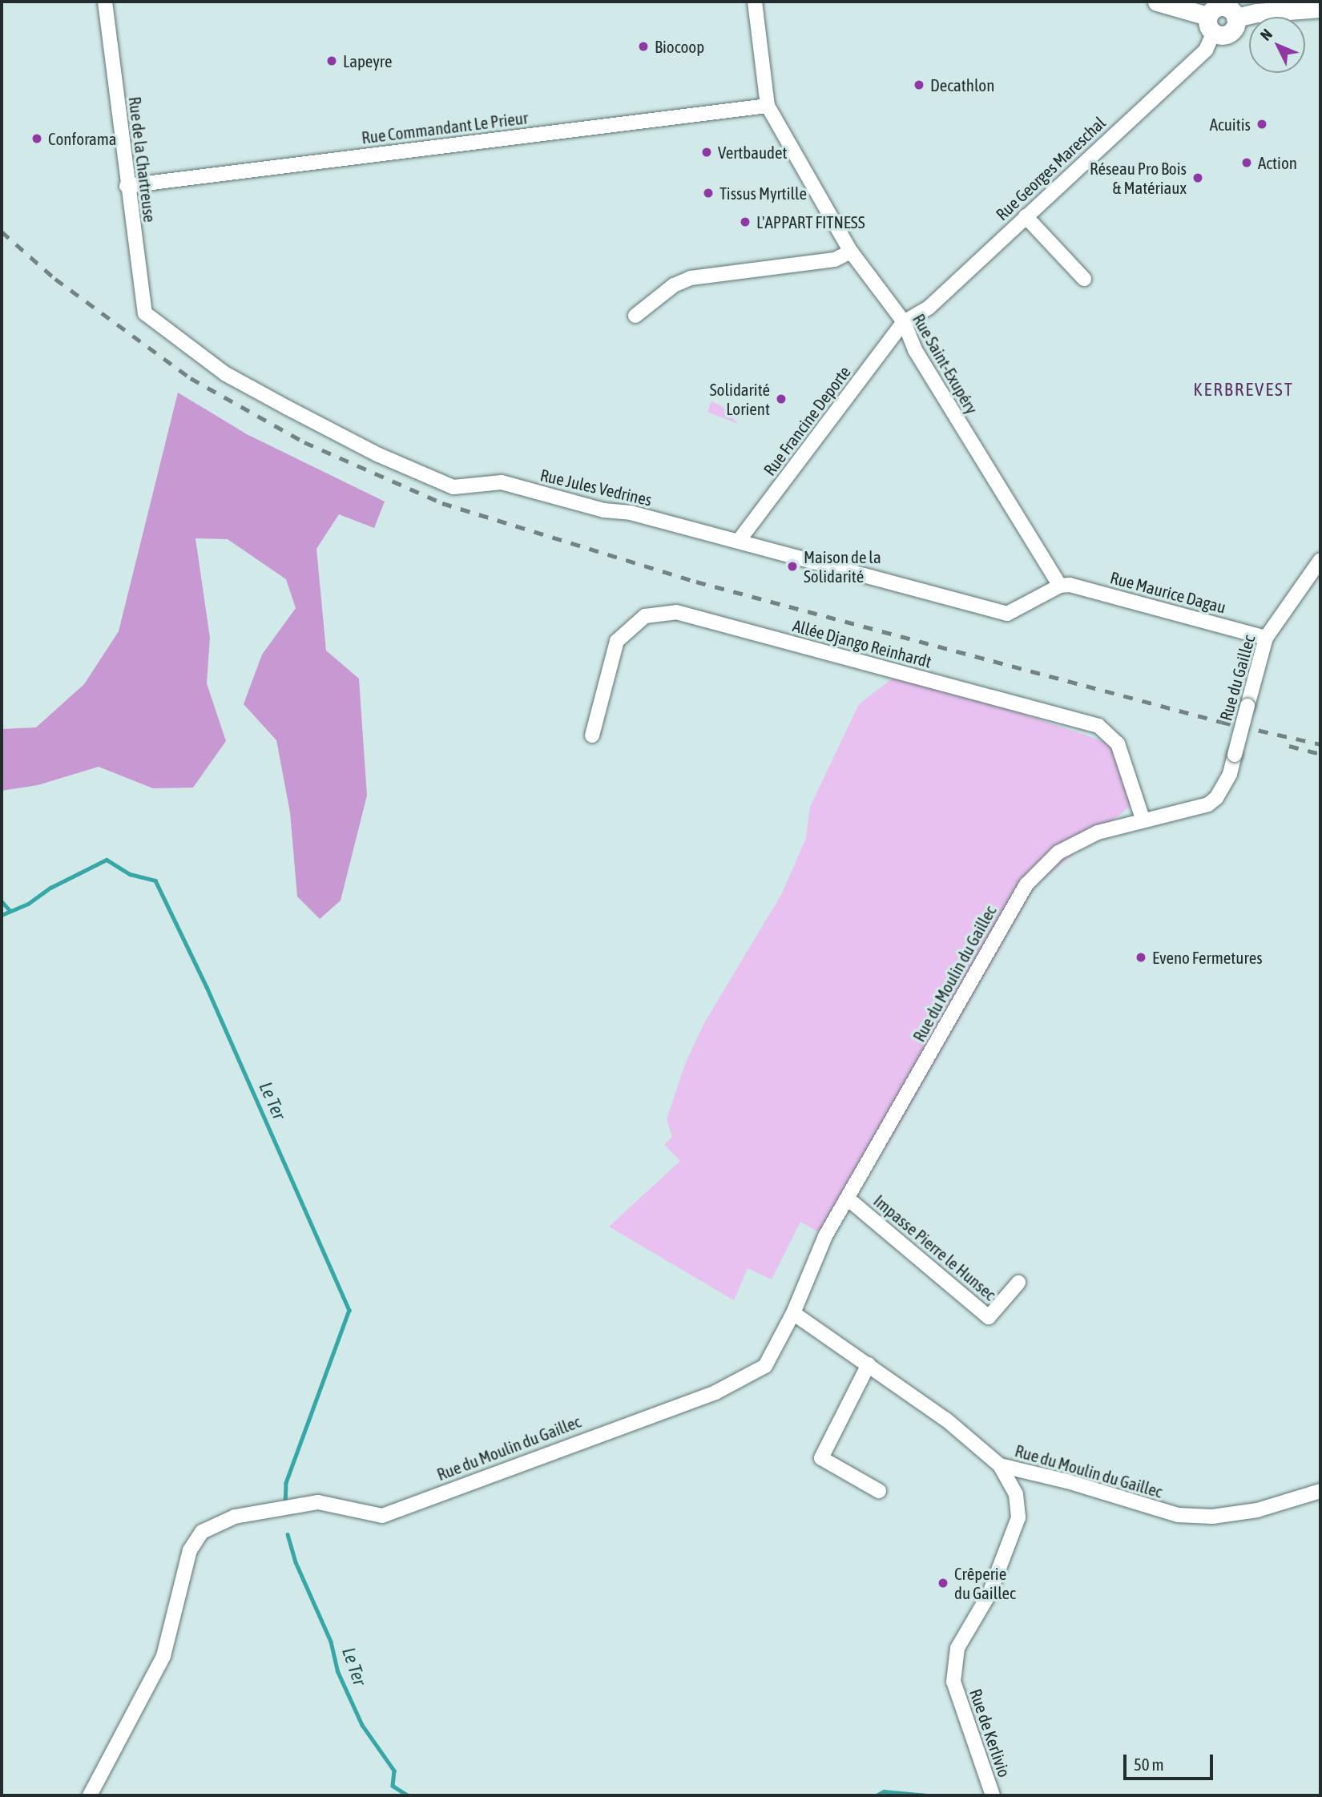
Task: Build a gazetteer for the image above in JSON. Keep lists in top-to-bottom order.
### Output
{
  "streets": {
    "street": [
      "Rue Commandant Le Prieur",
      "Rue de la Chartreuse",
      "Rue Georges Mareschal",
      "Rue Saint-Exupéry",
      "Rue Francine Deporte",
      "Rue Jules Vedrines",
      "Rue Maurice Dagau",
      "Allée Django Reinhardt",
      "Rue du Gaillec",
      "Rue du Moulin du Gaillec",
      "Impasse Pierre le Hunsec",
      "Rue de Kerlivio"
    ]
  },
  "crossings": [
    ["Rue Commandant Le Prieur", "Rue de la Chartreuse"],
    ["Rue Commandant Le Prieur", "Rue Saint-Exupéry"],
    ["Rue de la Chartreuse", "Rue Jules Vedrines"],
    ["Rue Georges Mareschal", "Rue Saint-Exupéry"],
    ["Rue Georges Mareschal", "Rue Francine Deporte"],
    ["Rue Saint-Exupéry", "Rue Francine Deporte"],
    ["Rue Saint-Exupéry", "Rue Jules Vedrines"],
    ["Rue Saint-Exupéry", "Rue Maurice Dagau"],
    ["Rue Francine Deporte", "Rue Jules Vedrines"],
    ["Rue Jules Vedrines", "Rue Maurice Dagau"],
    ["Rue Maurice Dagau", "Rue du Gaillec"],
    ["Allée Django Reinhardt", "Rue du Moulin du Gaillec"],
    ["Rue du Gaillec", "Rue du Moulin du Gaillec"],
    ["Rue du Moulin du Gaillec", "Impasse Pierre le Hunsec"],
    ["Rue du Moulin du Gaillec", "Rue de Kerlivio"]
  ],
  "districts": ["KERBREVEST"],
  "water": ["Le Ter"],
  "places": [
    "Biocoop",
    "Lapeyre",
    "Decathlon",
    "Acuitis",
    "Conforama",
    "Vertbaudet",
    "Action",
    "Réseau Pro Bois & Matériaux",
    "Tissus Myrtille",
    "L'APPART FITNESS",
    "Solidarité Lorient",
    "Maison de la Solidarité",
    "Eveno Fermetures",
    "Crêperie du Gaillec"
  ],
  "scale_bar": "50 m",
  "north": "top left"
}
